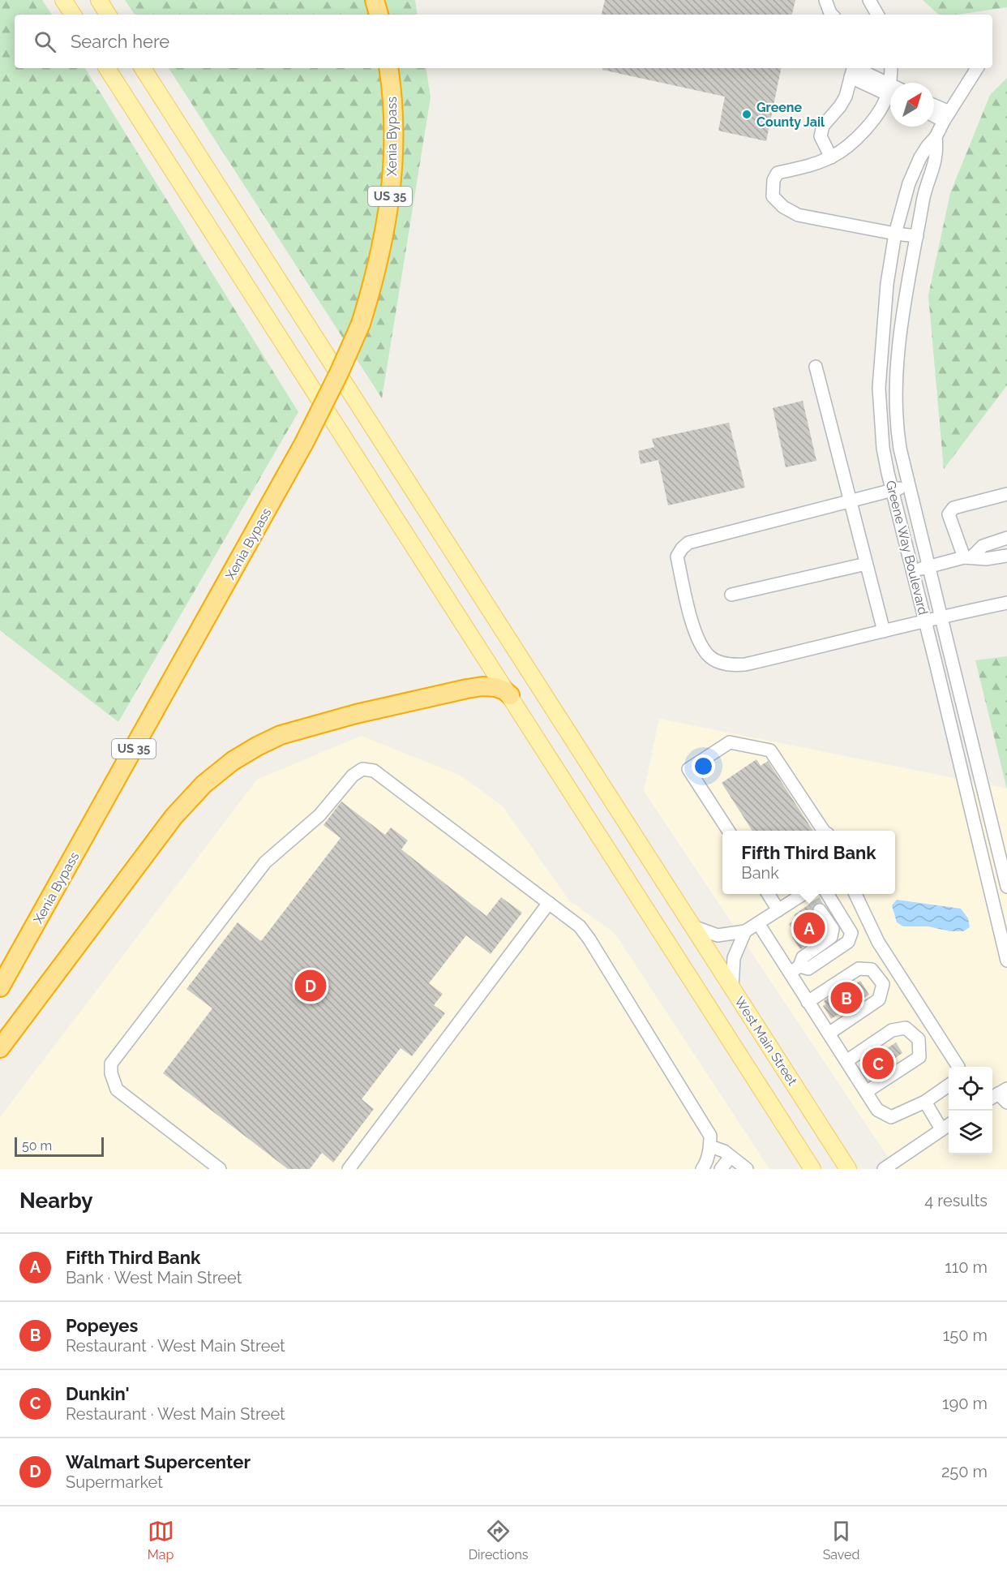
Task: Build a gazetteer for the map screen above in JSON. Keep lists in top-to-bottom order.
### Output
{
  "streets": {
    "highway": ["Xenia Bypass", "US 35"],
    "main road": ["West Main Street"],
    "street": ["Greene Way Boulevard"]
  },
  "places": ["Greene County Jail"],
  "scale_bar": "50 m",
  "north": "top right",
  "page": {
    "search": "Search here",
    "popup": ["Fifth Third Bank", "Bank"],
    "pins": [
      "A",
      "D",
      "B",
      "C"
    ],
    "scale": "50 m",
    "heading": ["Nearby", "4 results"],
    "list": [
      {
        "mark": "A",
        "name": "Fifth Third Bank",
        "note": "Bank · West Main Street",
        "value": "110 m"
      },
      {
        "mark": "B",
        "name": "Popeyes",
        "note": "Restaurant · West Main Street",
        "value": "150 m"
      },
      {
        "mark": "C",
        "name": "Dunkin'",
        "note": "Restaurant · West Main Street",
        "value": "190 m"
      },
      {
        "mark": "D",
        "name": "Walmart Supercenter",
        "note": "Supermarket",
        "value": "250 m"
      }
    ],
    "nav": ["Map", "Directions", "Saved"]
  }
}
